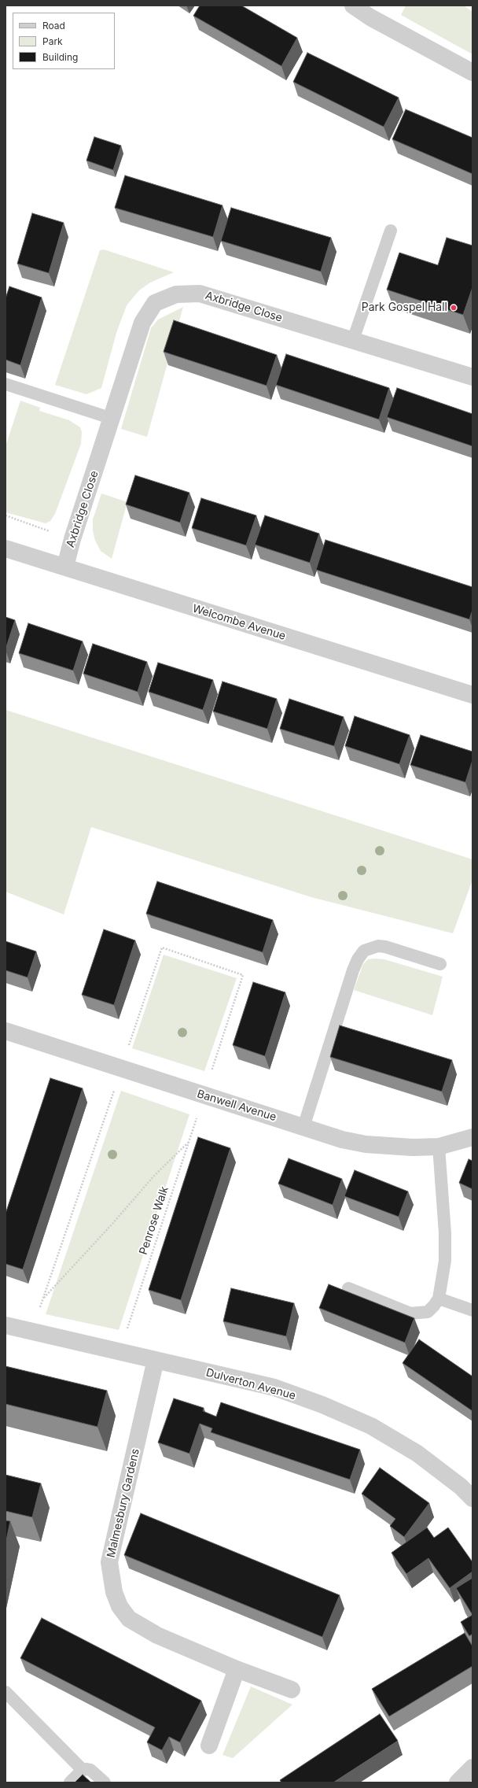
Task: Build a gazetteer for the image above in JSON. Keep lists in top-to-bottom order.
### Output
{
  "streets": {
    "street": [
      "Axbridge Close",
      "Welcombe Avenue",
      "Banwell Avenue",
      "Dulverton Avenue",
      "Malmesbury Gardens"
    ],
    "path": ["Penrose Walk"]
  },
  "crossings": [
    ["Axbridge Close", "Welcombe Avenue"],
    ["Banwell Avenue", "Penrose Walk"],
    ["Penrose Walk", "Dulverton Avenue"],
    ["Dulverton Avenue", "Malmesbury Gardens"]
  ],
  "places": ["Park Gospel Hall"],
  "legend": ["Road", "Park", "Building"]
}
